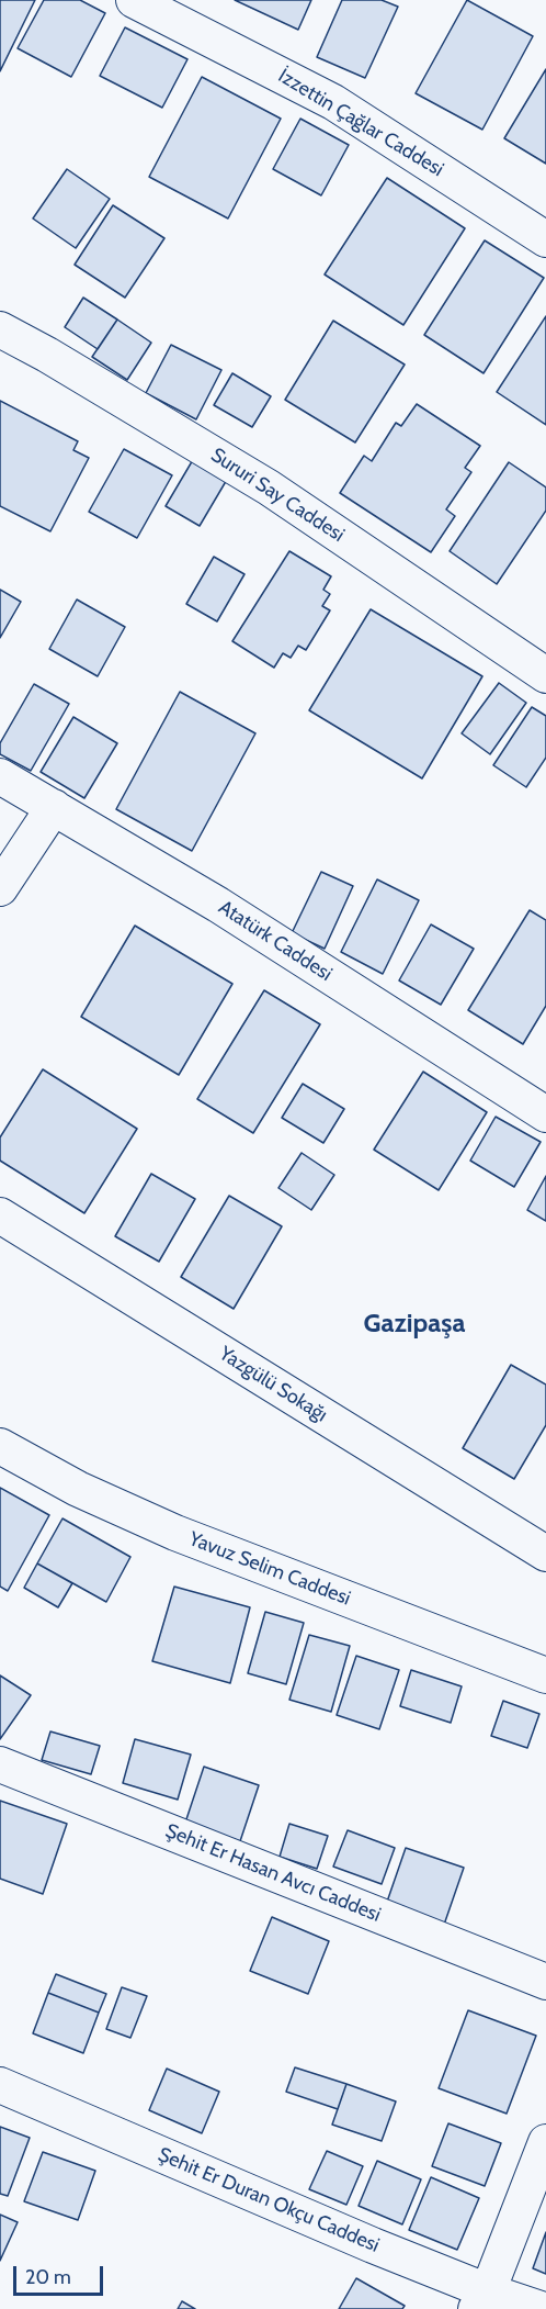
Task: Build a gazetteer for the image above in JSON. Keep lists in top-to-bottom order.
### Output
{
  "streets": {
    "street": [
      "İzzettin Çağlar Caddesi",
      "Sururi Say Caddesi",
      "Atatürk Caddesi",
      "Yazgülü Sokağı",
      "Yavuz Selim Caddesi",
      "Şehit Er Hasan Avcı Caddesi",
      "Şehit Er Duran Okçu Caddesi"
    ]
  },
  "districts": ["Gazipaşa"],
  "scale_bar": "20 m"
}
